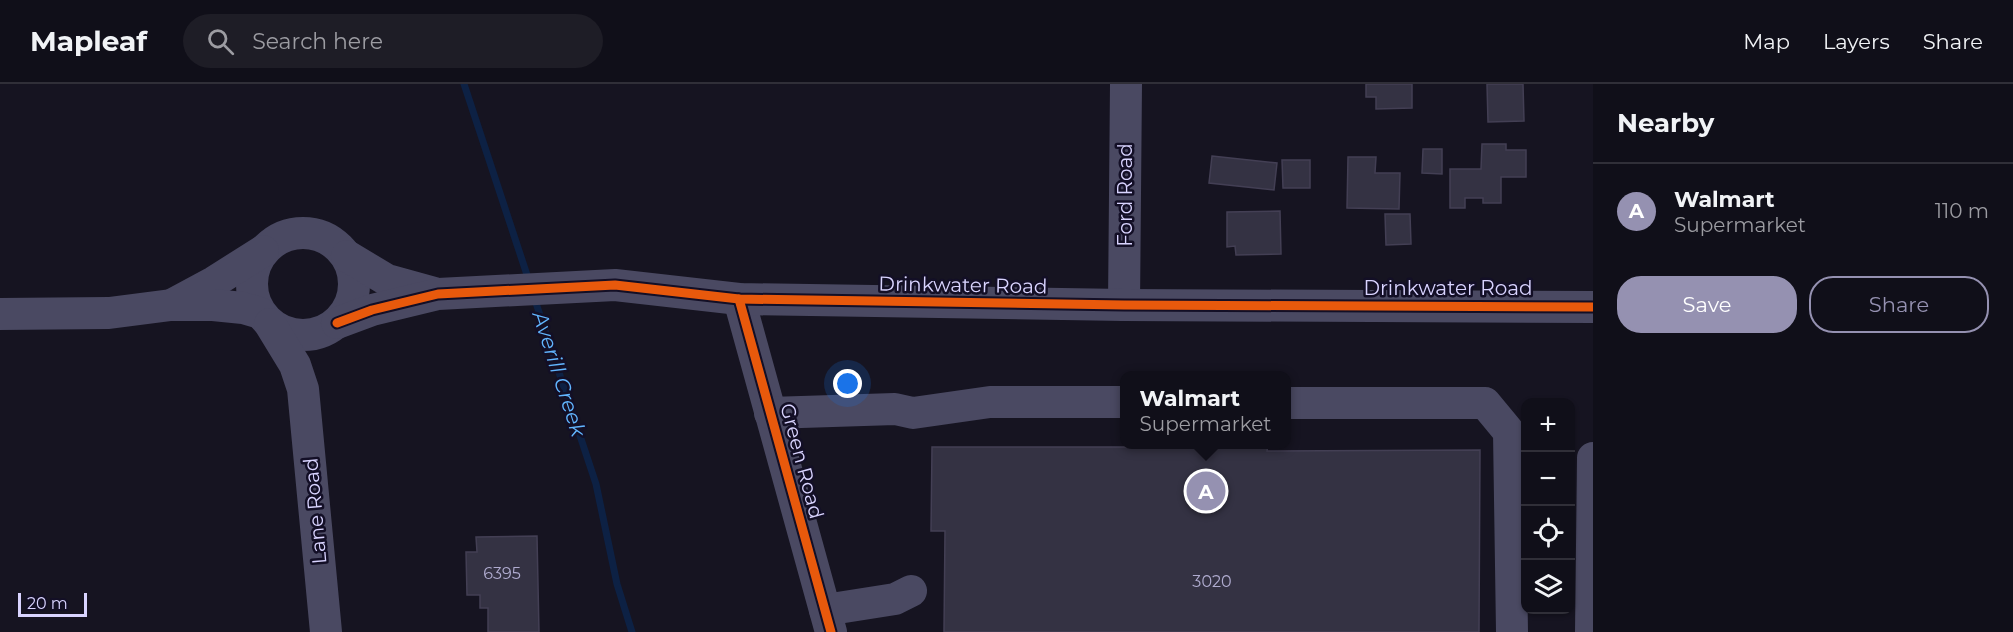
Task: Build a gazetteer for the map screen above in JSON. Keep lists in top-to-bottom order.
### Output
{
  "streets": {
    "street": [
      "Ford Road",
      "Drinkwater Road",
      "Green Road",
      "Lane Road"
    ]
  },
  "crossings": [
    ["Ford Road", "Drinkwater Road"],
    ["Drinkwater Road", "Green Road"],
    ["Drinkwater Road", "Lane Road"]
  ],
  "water": ["Averill Creek"],
  "house_numbers": ["6395", "3020"],
  "scale_bar": "20 m",
  "page": {
    "header": "Mapleaf",
    "search": "Search here",
    "nav": ["Map", "Layers", "Share"],
    "heading": "Nearby",
    "list": [
      {
        "mark": "A",
        "name": "Walmart",
        "note": "Supermarket",
        "value": "110 m"
      }
    ],
    "buttons": ["Save", "Share"],
    "popup": ["Walmart", "Supermarket"],
    "map_buttons": ["+", "−"],
    "pins": "A",
    "scale": "20 m"
  }
}
